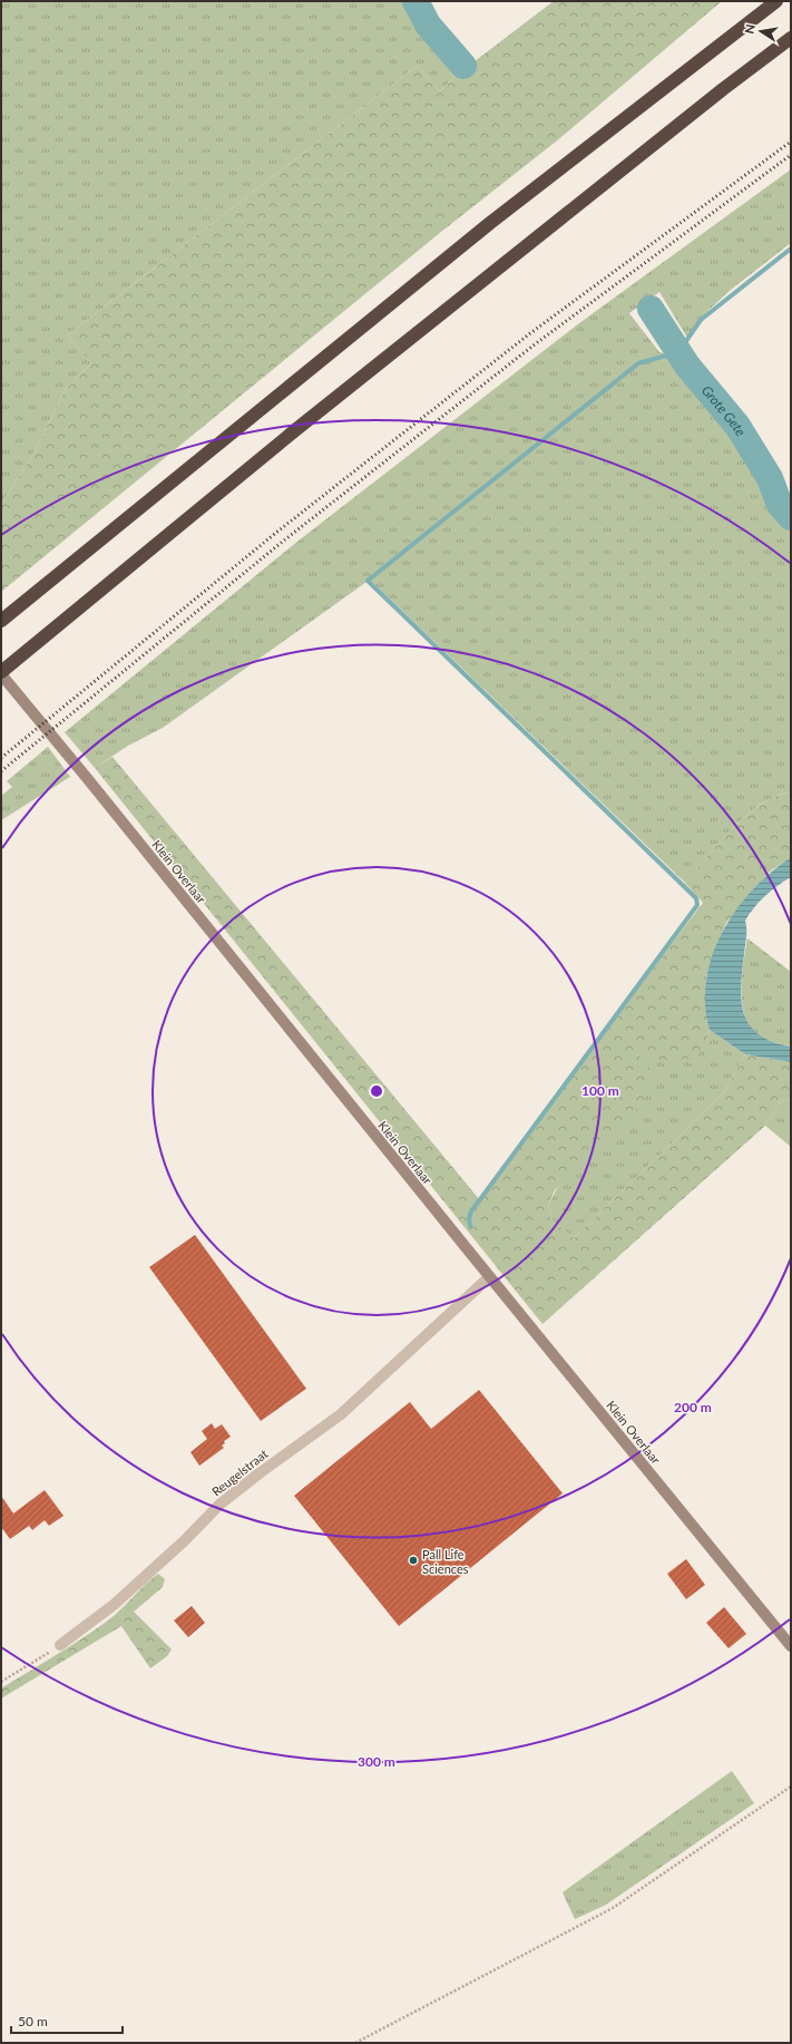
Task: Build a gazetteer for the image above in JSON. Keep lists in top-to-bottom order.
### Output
{
  "streets": {
    "main road": ["Klein Overlaar"],
    "street": ["Reugelstraat"]
  },
  "crossings": [
    ["Klein Overlaar", "Reugelstraat"]
  ],
  "water": ["Grote Gete"],
  "places": ["Pall Life Sciences"],
  "scale_bar": "50 m",
  "north": "left",
  "rings": ["100 m", "200 m", "300 m"]
}
